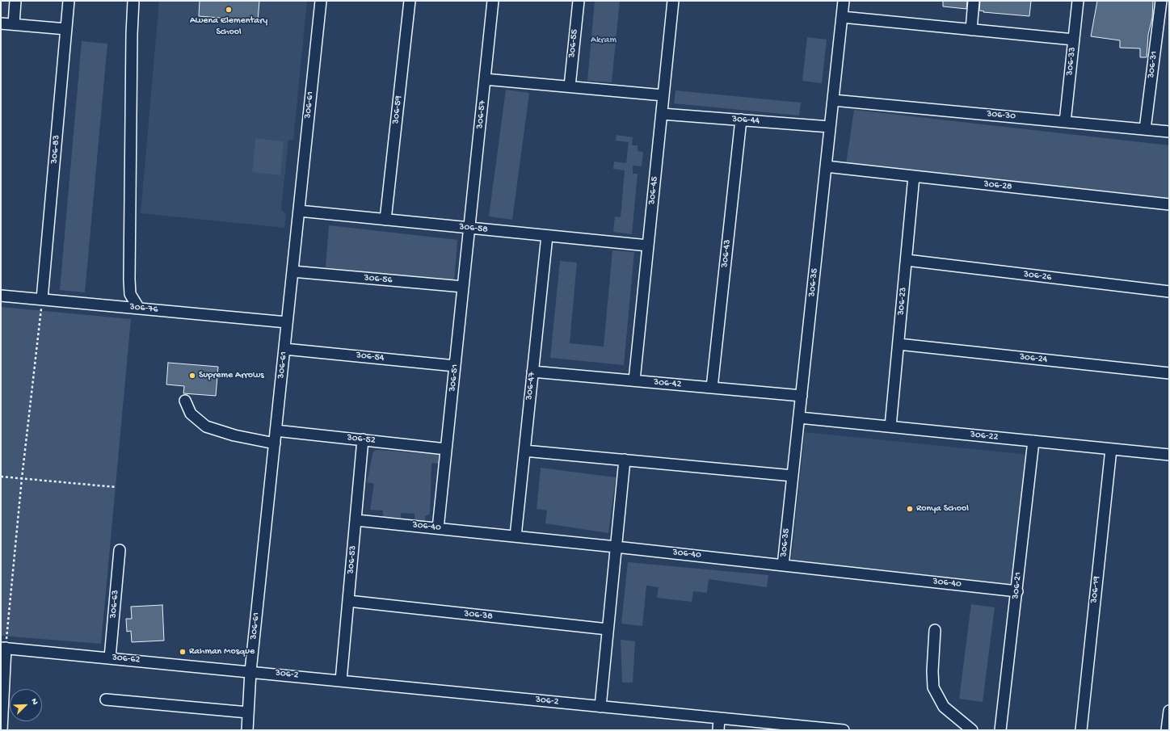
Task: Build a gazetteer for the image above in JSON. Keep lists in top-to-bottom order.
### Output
{
  "streets": {
    "street": [
      "306-55",
      "306-33",
      "306-31",
      "306-61",
      "306-59",
      "306-57",
      "306-30",
      "306-44",
      "306-83",
      "306-28",
      "306-45",
      "306-58",
      "306-43",
      "306-26",
      "306-56",
      "306-35",
      "306-23",
      "306-76",
      "306-54",
      "306-24",
      "306-51",
      "306-42",
      "306-47",
      "306-22",
      "306-52",
      "306-40",
      "306-53",
      "306-21",
      "306-19",
      "306-63",
      "306-38",
      "306-62",
      "306-2"
    ]
  },
  "crossings": [
    ["306-33", "306-30"],
    ["306-31", "306-30"],
    ["306-61", "306-58"],
    ["306-61", "306-56"],
    ["306-61", "306-76"],
    ["306-61", "306-54"],
    ["306-61", "306-52"],
    ["306-61", "306-62"],
    ["306-61", "306-2"],
    ["306-59", "306-58"],
    ["306-57", "306-58"],
    ["306-57", "306-51"],
    ["306-30", "306-35"],
    ["306-44", "306-45"],
    ["306-44", "306-43"],
    ["306-44", "306-35"],
    ["306-83", "306-76"],
    ["306-28", "306-35"],
    ["306-28", "306-23"],
    ["306-45", "306-58"],
    ["306-45", "306-42"],
    ["306-58", "306-51"],
    ["306-58", "306-47"],
    ["306-43", "306-42"],
    ["306-26", "306-23"],
    ["306-56", "306-51"],
    ["306-35", "306-42"],
    ["306-35", "306-22"],
    ["306-35", "306-40"],
    ["306-23", "306-24"],
    ["306-23", "306-22"],
    ["306-54", "306-51"],
    ["306-51", "306-52"],
    ["306-51", "306-40"],
    ["306-42", "306-47"],
    ["306-47", "306-40"],
    ["306-22", "306-21"],
    ["306-22", "306-19"],
    ["306-52", "306-53"],
    ["306-40", "306-53"],
    ["306-40", "306-21"],
    ["306-53", "306-38"],
    ["306-53", "306-2"],
    ["306-63", "306-62"],
    ["306-62", "306-2"]
  ],
  "parks": ["Akram"],
  "places": [
    "Awena Elementary School",
    "Supreme Arrows",
    "Ronya School",
    "Rahman Mosque"
  ],
  "north": "top right"
}
